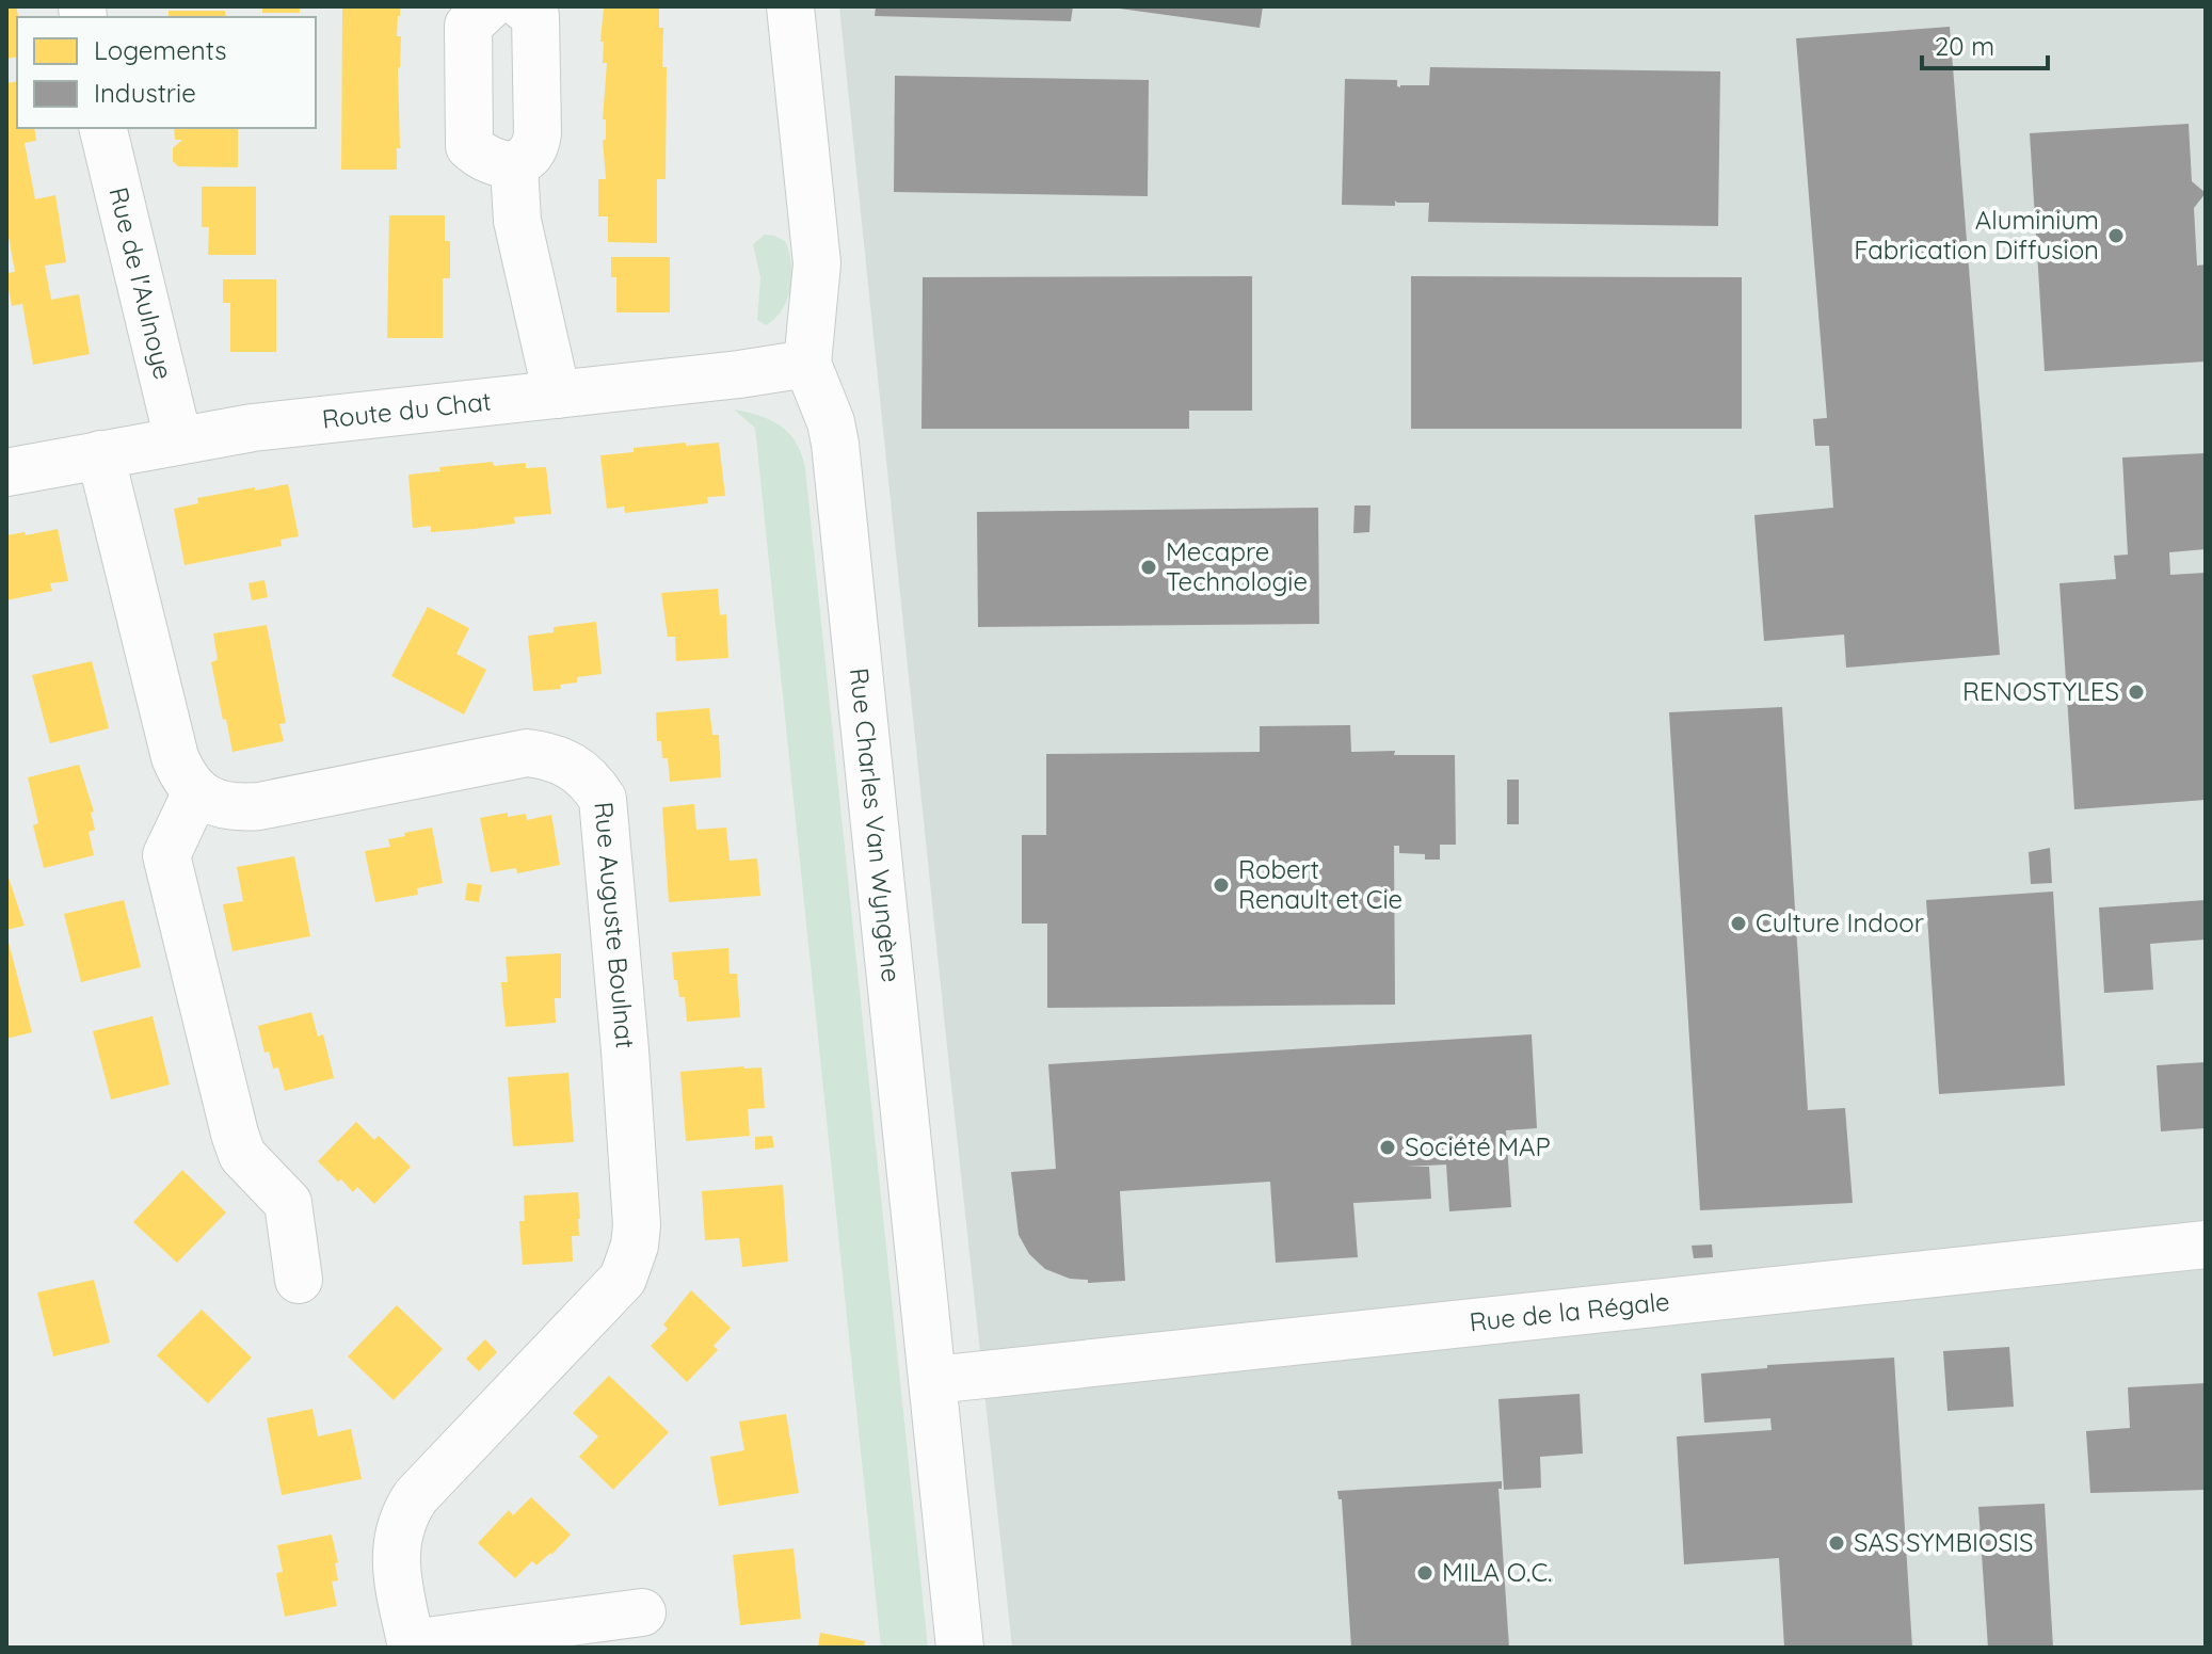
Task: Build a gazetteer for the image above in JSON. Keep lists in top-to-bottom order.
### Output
{
  "streets": {
    "street": [
      "Rue de l'Aulnoye",
      "Route du Chat",
      "Rue Charles Van Wyngène",
      "Rue Auguste Boulnat",
      "Rue de la Régale"
    ]
  },
  "crossings": [
    ["Rue de l'Aulnoye", "Route du Chat"],
    ["Route du Chat", "Rue Charles Van Wyngène"],
    ["Rue Charles Van Wyngène", "Rue de la Régale"]
  ],
  "places": [
    "Aluminium Fabrication Diffusion",
    "Mecapre Technologie",
    "RENOSTYLES",
    "Robert Renault et Cie",
    "Culture Indoor",
    "Société MAP",
    "SAS SYMBIOSIS",
    "MILA O.C."
  ],
  "legend": ["Logements", "Industrie"],
  "scale_bar": "20 m"
}
